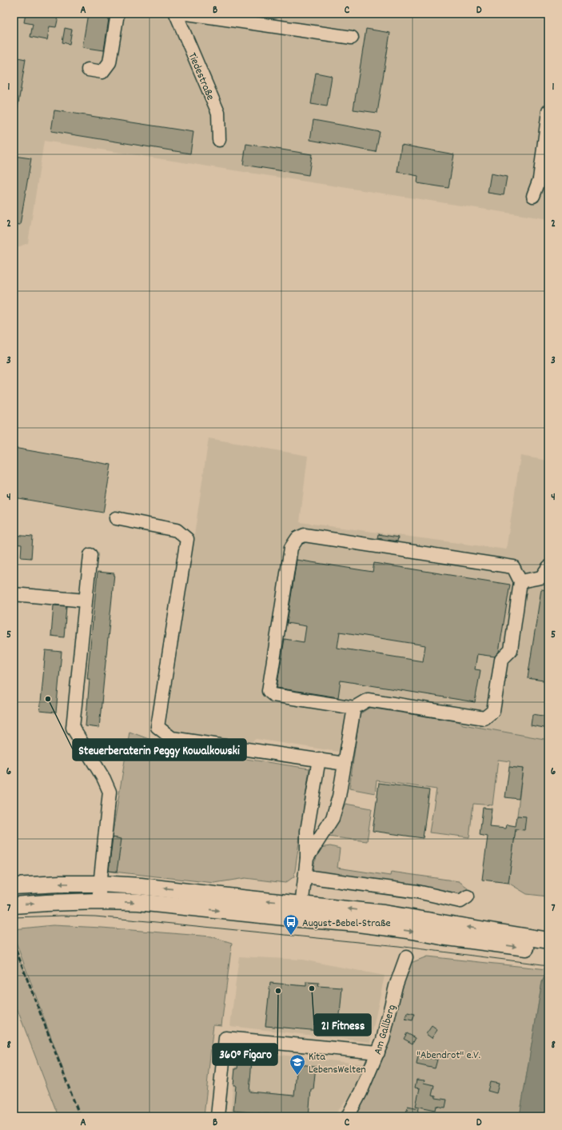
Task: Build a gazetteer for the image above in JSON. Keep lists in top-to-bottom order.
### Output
{
  "streets": {
    "street": ["Tiedestraße", "Am Gallberg"]
  },
  "parks": ["\"Abendrot\" e.V."],
  "places": {
    "other": ["Steuerberaterin Peggy Kowalkowski", "21 Fitness", "360° Figaro"],
    "bus stop": ["August-Bebel-Straße"],
    "school or university": ["Kita LebensWelten"]
  },
  "grid": {
    "columns": [
      "A",
      "B",
      "C",
      "D"
    ],
    "rows": [
      "1",
      "2",
      "3",
      "4",
      "5",
      "6",
      "7",
      "8"
    ]
  }
}
